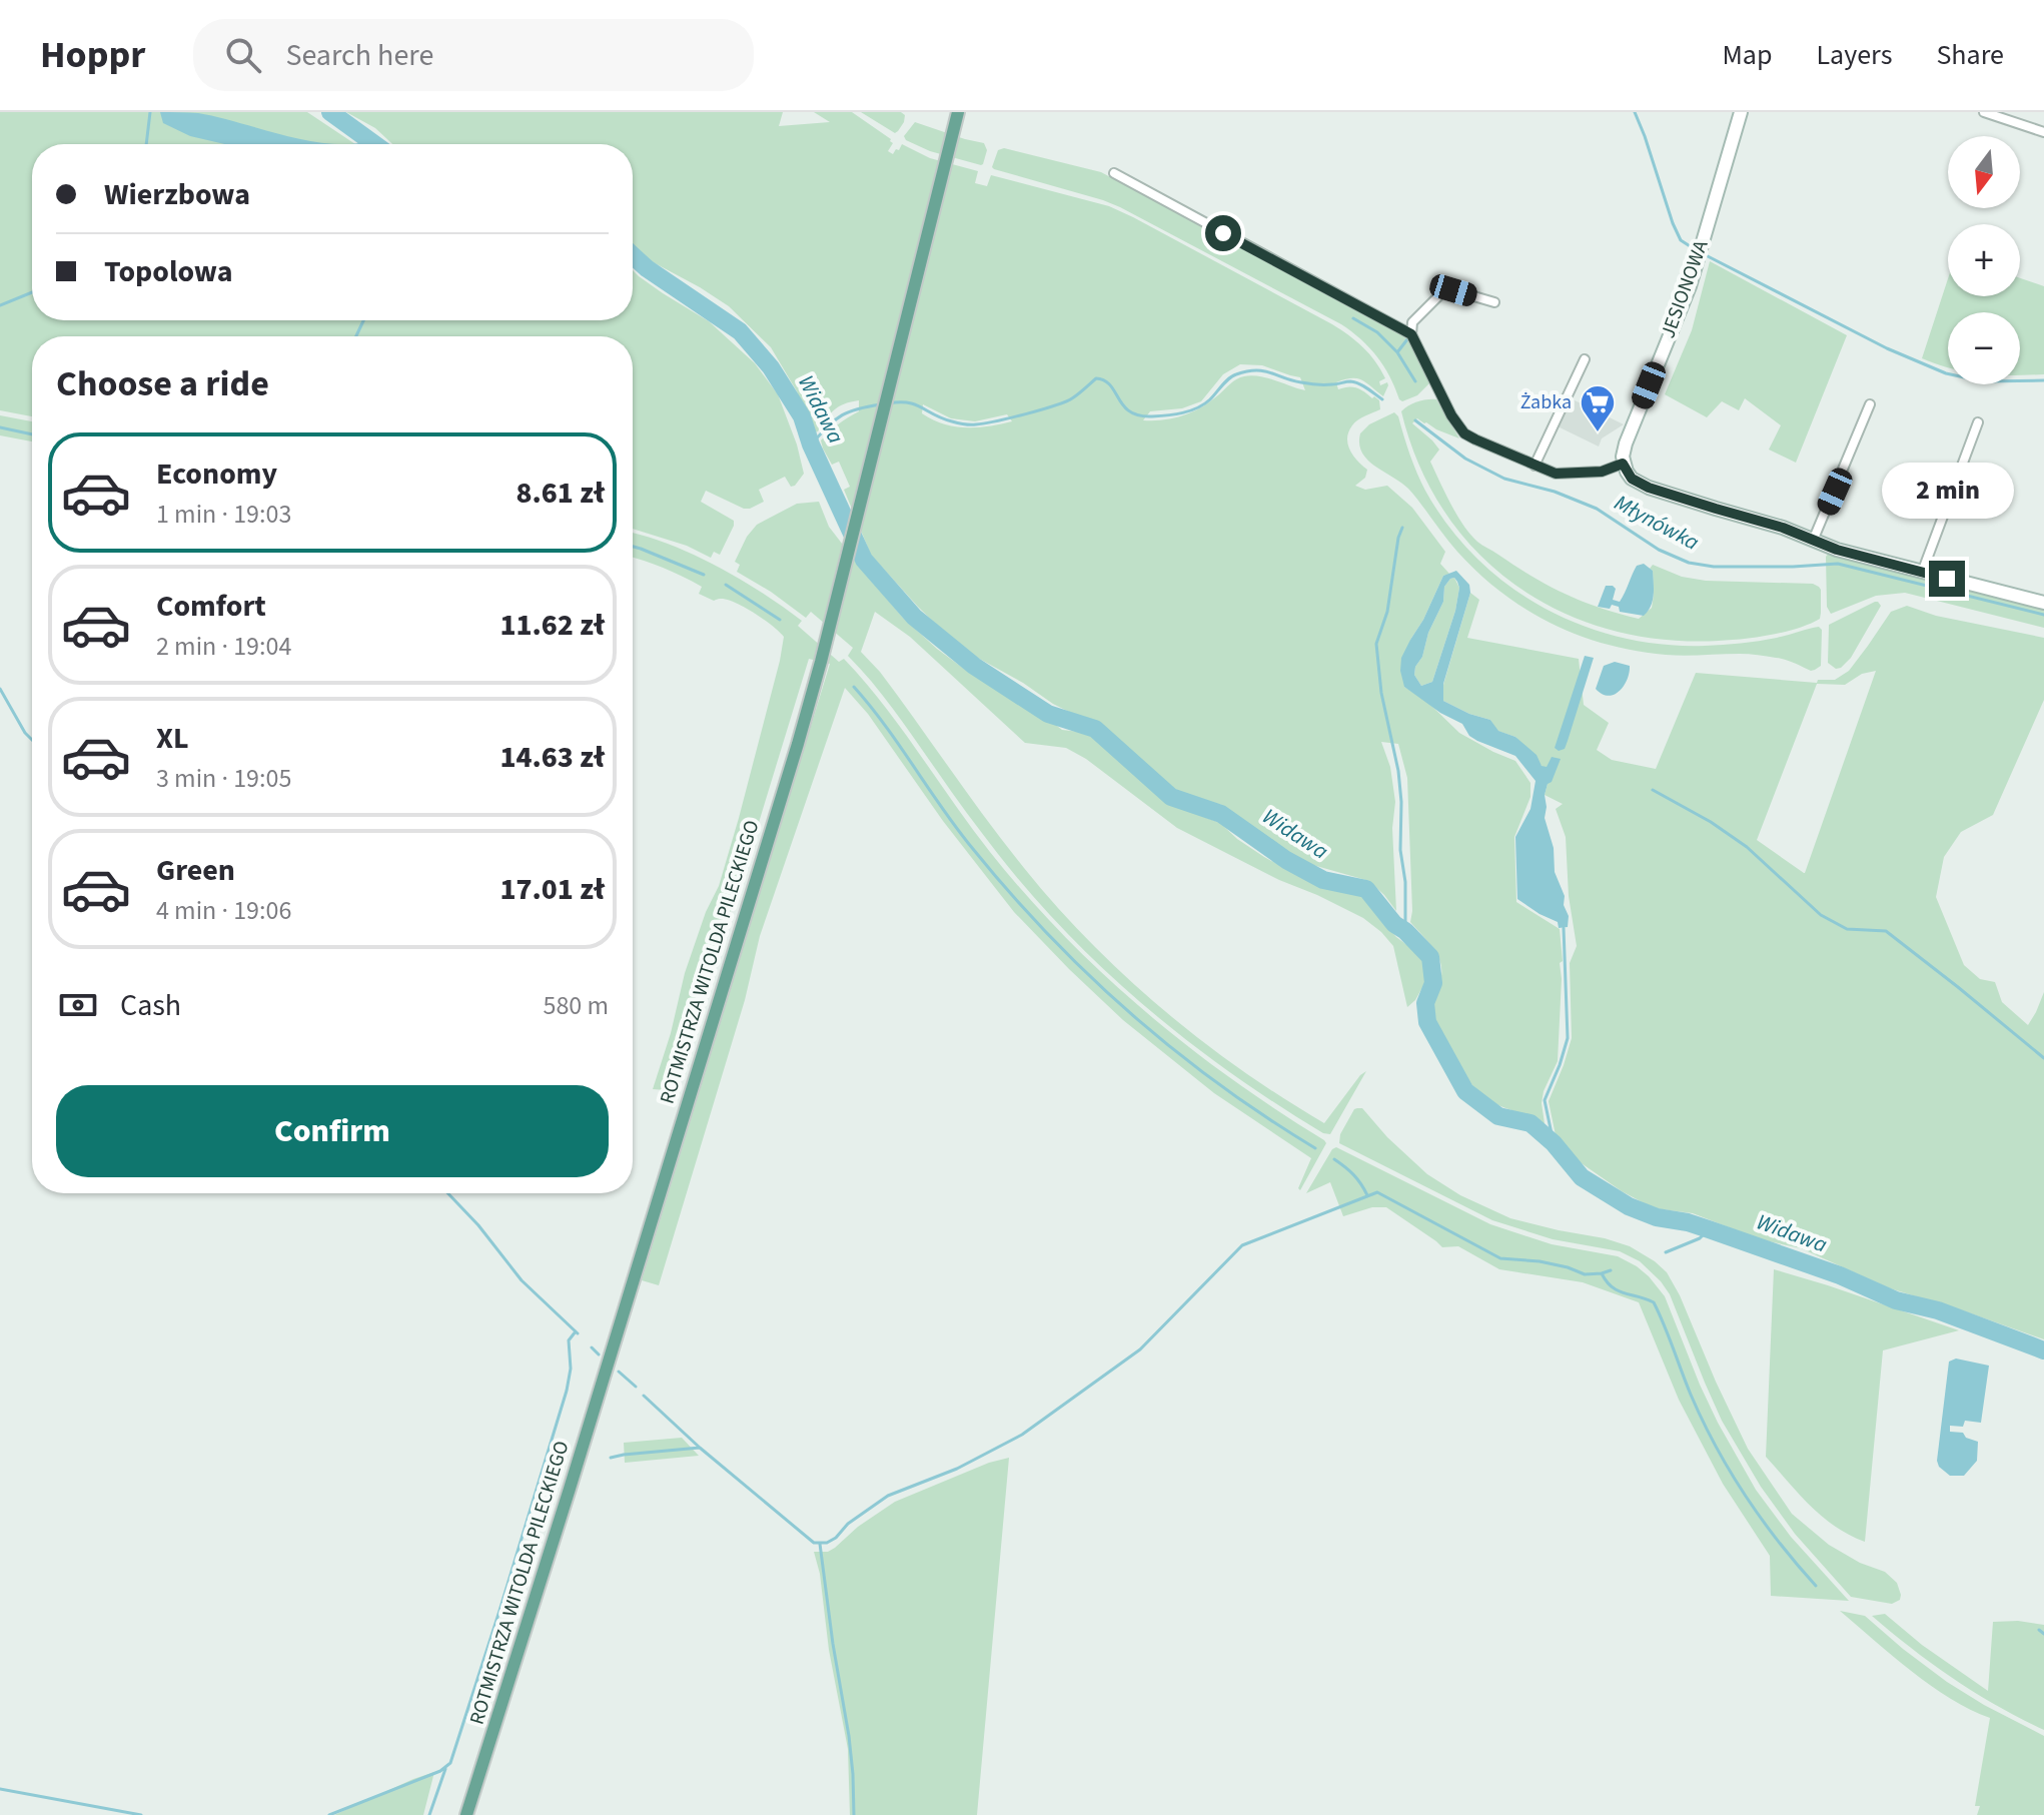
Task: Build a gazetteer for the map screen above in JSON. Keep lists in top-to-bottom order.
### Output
{
  "streets": {
    "main road": ["ROTMISTRZA WITOLDA PILECKIEGO"],
    "street": ["JESIONOWA"]
  },
  "water": ["Widawa", "Młynówka"],
  "places": {
    "supermarket": ["Żabka"]
  },
  "north": "bottom",
  "page": {
    "header": "Hoppr",
    "search": "Search here",
    "nav": ["Map", "Layers", "Share"],
    "map_buttons": ["+", "−"],
    "banner": ["Wierzbowa", "Topolowa"],
    "heading": "Choose a ride",
    "list": [
      {
        "name": "Economy",
        "note": "1 min · 19:03",
        "value": "8.61 zł"
      },
      {
        "name": "Comfort",
        "note": "2 min · 19:04",
        "value": "11.62 zł"
      },
      {
        "name": "XL",
        "note": "3 min · 19:05",
        "value": "14.63 zł"
      },
      {
        "name": "Green",
        "note": "4 min · 19:06",
        "value": "17.01 zł"
      }
    ],
    "bubble": "2 min",
    "pay": ["Cash", "580 m"],
    "buttons": "Confirm"
  }
}
